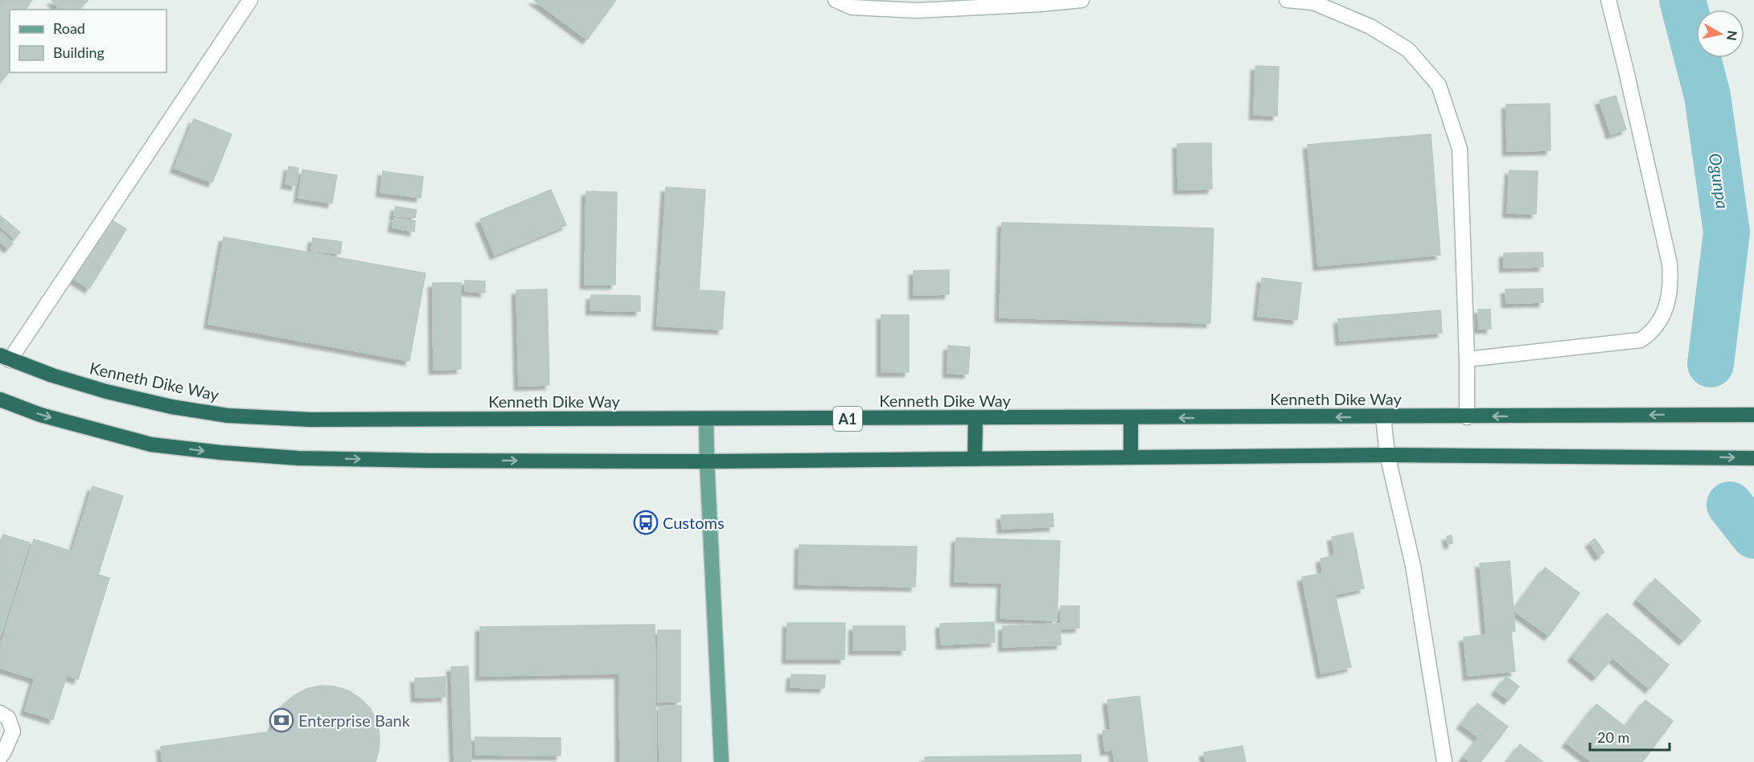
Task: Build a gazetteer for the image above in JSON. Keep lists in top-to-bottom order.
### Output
{
  "streets": {
    "highway": ["Kenneth Dike Way", "A1"]
  },
  "water": ["Ogunpa"],
  "places": {
    "bus stop": ["Customs"],
    "bank": ["Enterprise Bank"]
  },
  "legend": ["Road", "Building"],
  "scale_bar": "20 m",
  "north": "right"
}
